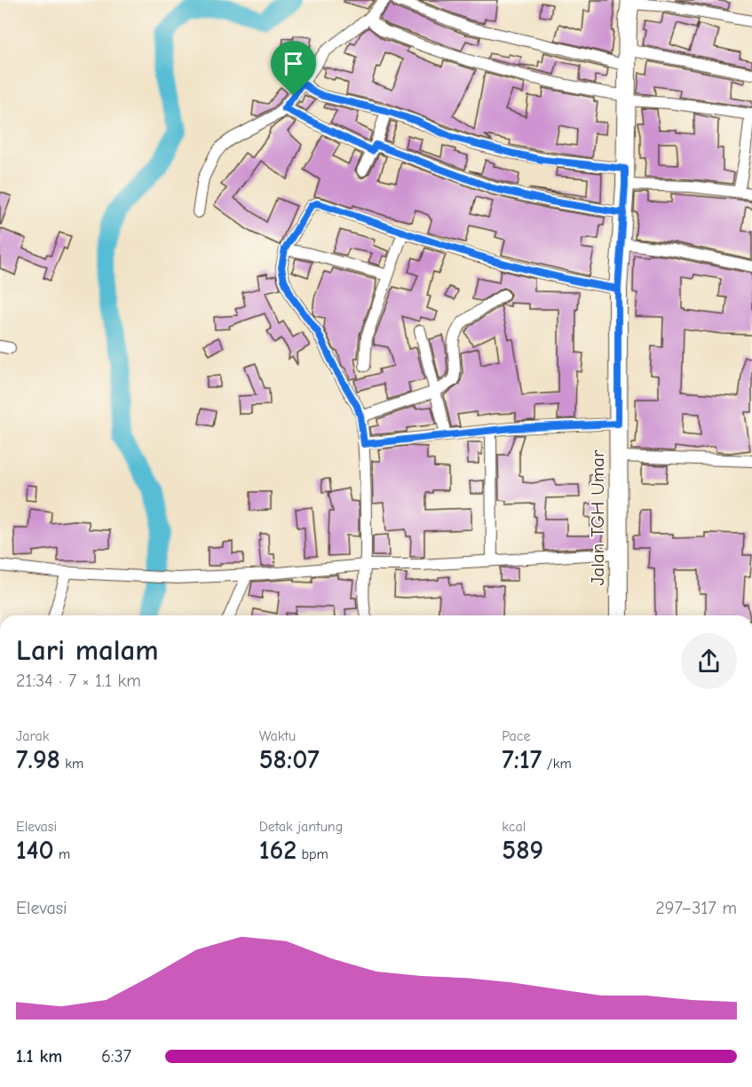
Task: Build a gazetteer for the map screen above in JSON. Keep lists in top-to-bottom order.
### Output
{
  "streets": {
    "main road": ["Jalan TGH Umar"]
  },
  "page": {
    "heading": ["Lari malam", "21:34 · 7 × 1.1 km"],
    "stats": [
      ["Jarak", "7.98 km"],
      ["Waktu", "58:07"],
      ["Pace", "7:17 /km"],
      ["Elevasi", "140 m"],
      ["Detak jantung", "162 bpm"],
      ["kcal", "589"]
    ],
    "chart": ["Elevasi", "297–317 m"],
    "list": [
      {
        "name": "1.1 km",
        "note": "6:37"
      }
    ]
  }
}
